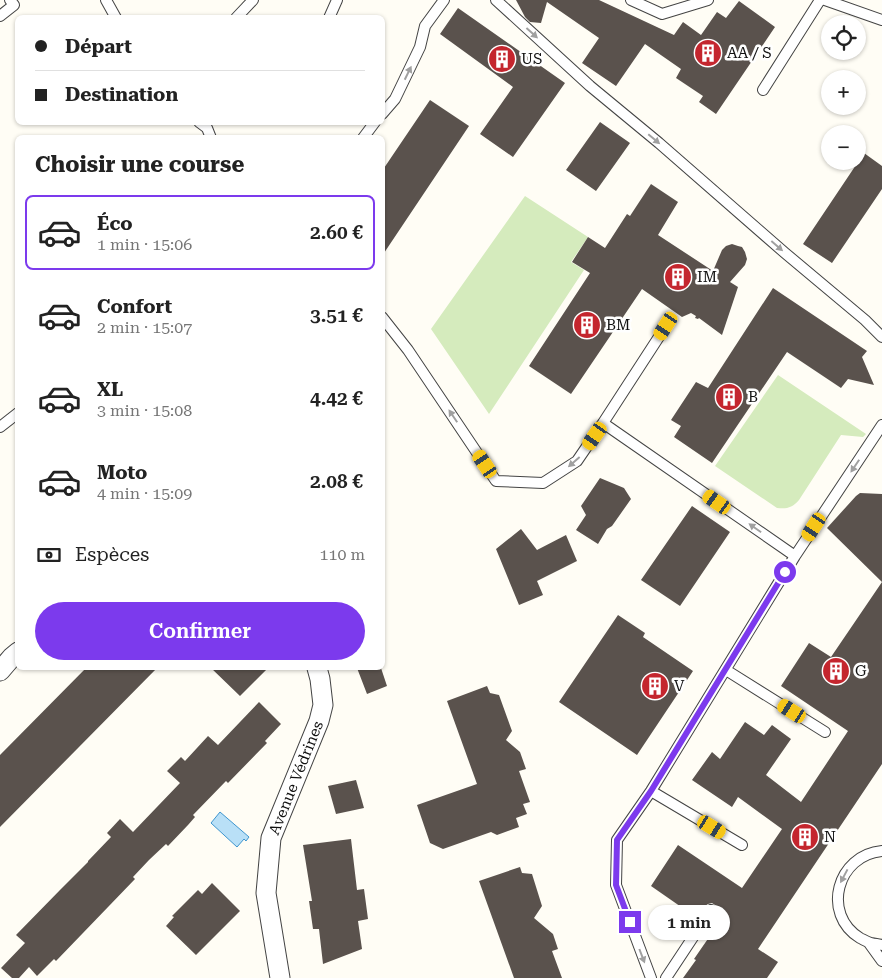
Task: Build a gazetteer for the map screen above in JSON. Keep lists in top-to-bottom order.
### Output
{
  "streets": {
    "street": ["Avenue Védrines"]
  },
  "places": {
    "building": [
      "AA / S",
      "US",
      "IM",
      "BM",
      "B",
      "G",
      "V",
      "N"
    ]
  },
  "page": {
    "map_buttons": ["+", "−"],
    "banner": ["Départ", "Destination"],
    "heading": "Choisir une course",
    "list": [
      {
        "name": "Éco",
        "note": "1 min · 15:06",
        "value": "2.60 €"
      },
      {
        "name": "Confort",
        "note": "2 min · 15:07",
        "value": "3.51 €"
      },
      {
        "name": "XL",
        "note": "3 min · 15:08",
        "value": "4.42 €"
      },
      {
        "name": "Moto",
        "note": "4 min · 15:09",
        "value": "2.08 €"
      }
    ],
    "pay": ["Espèces", "110 m"],
    "buttons": "Confirmer",
    "bubble": "1 min"
  }
}
